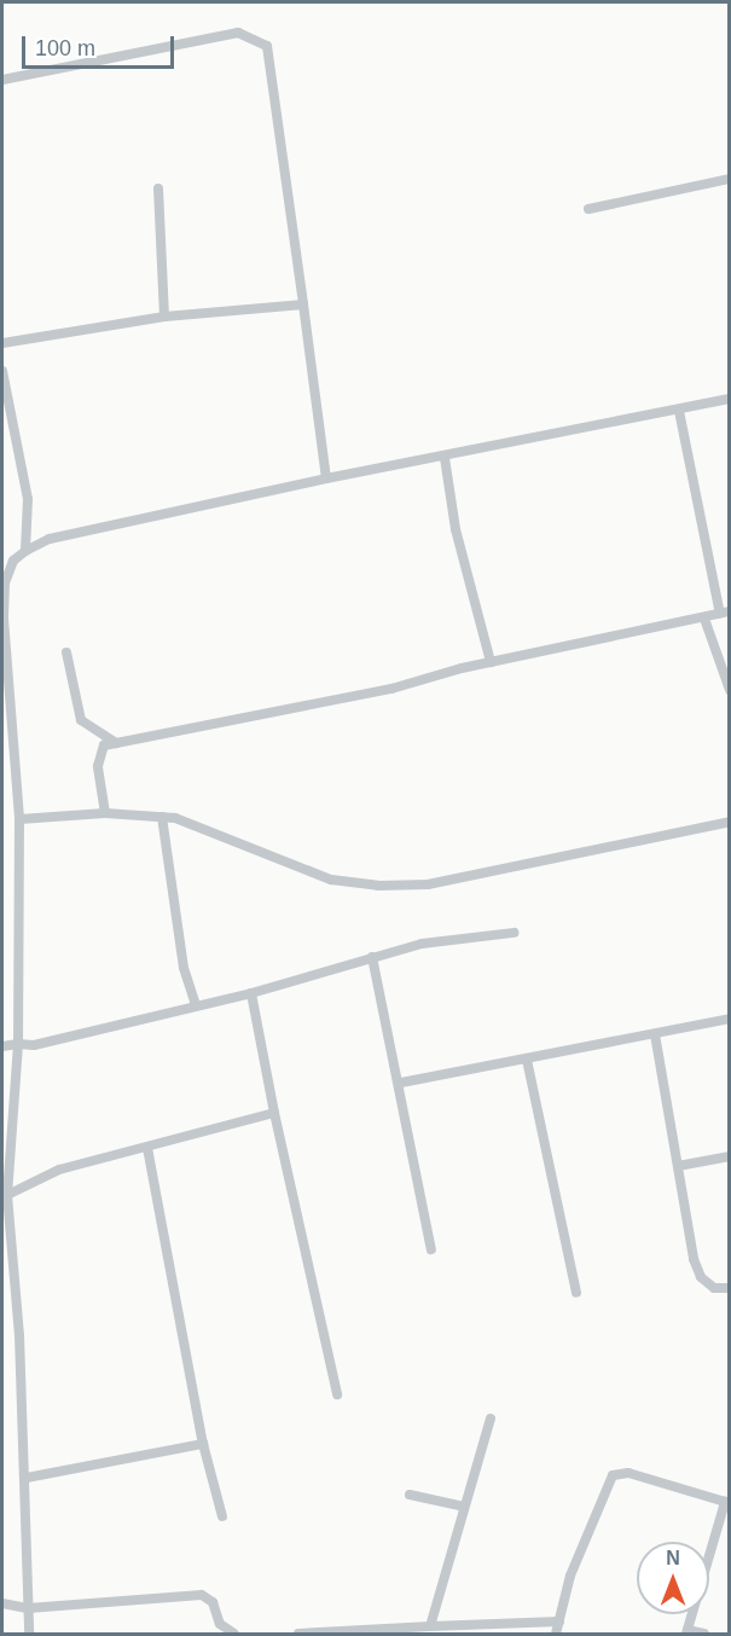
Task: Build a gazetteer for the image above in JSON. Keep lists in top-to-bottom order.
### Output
{
  "scale_bar": "100 m",
  "north": "top"
}
